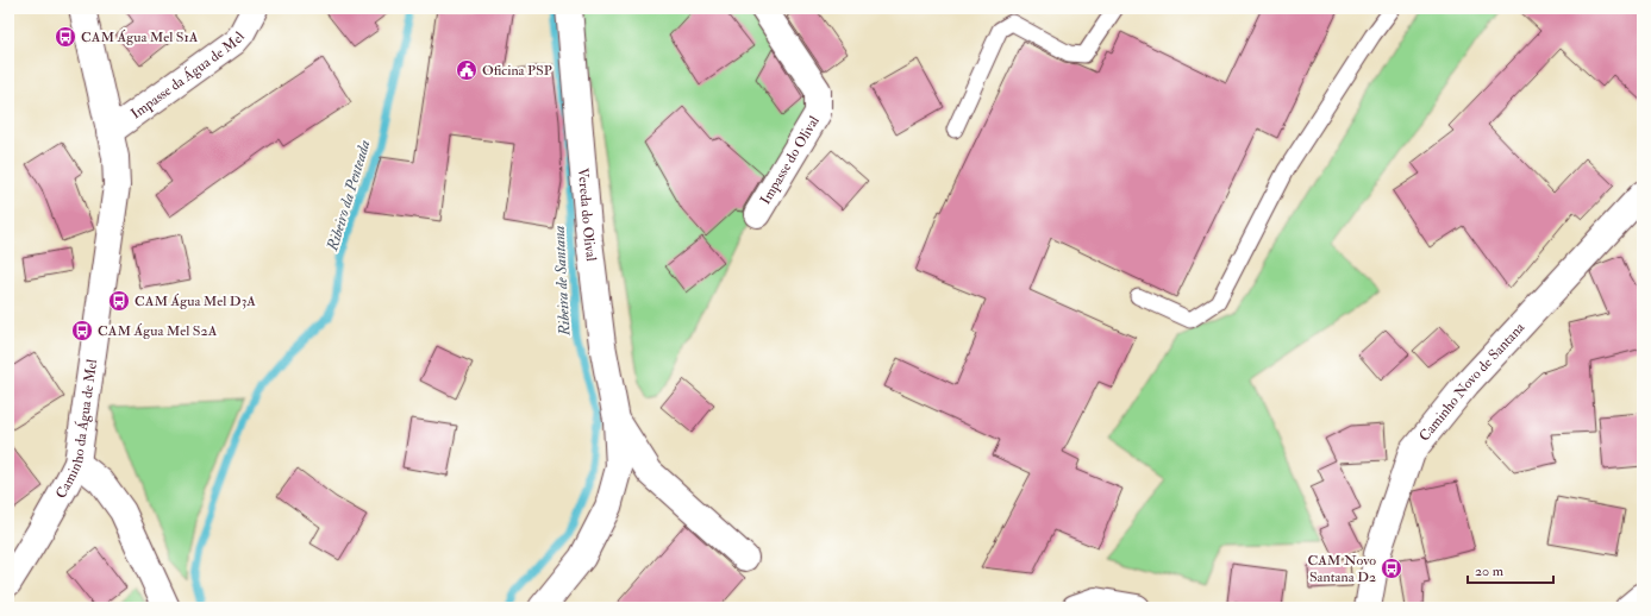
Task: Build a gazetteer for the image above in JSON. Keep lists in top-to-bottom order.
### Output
{
  "streets": {
    "street": [
      "Impasse da Água de Mel",
      "Impasse do Olival",
      "Vereda do Olival",
      "Caminho Novo de Santana",
      "Caminho da Água de Mel"
    ]
  },
  "crossings": [
    ["Impasse da Água de Mel", "Caminho da Água de Mel"]
  ],
  "water": ["Ribeiro da Penteada", "Ribeira de Santana"],
  "places": {
    "bus stop": [
      "CAM Água Mel S1A",
      "CAM Água Mel D3A",
      "CAM Água Mel S2A",
      "CAM Novo Santana D2"
    ],
    "public building": ["Oficina PSP"]
  },
  "scale_bar": "20 m"
}
